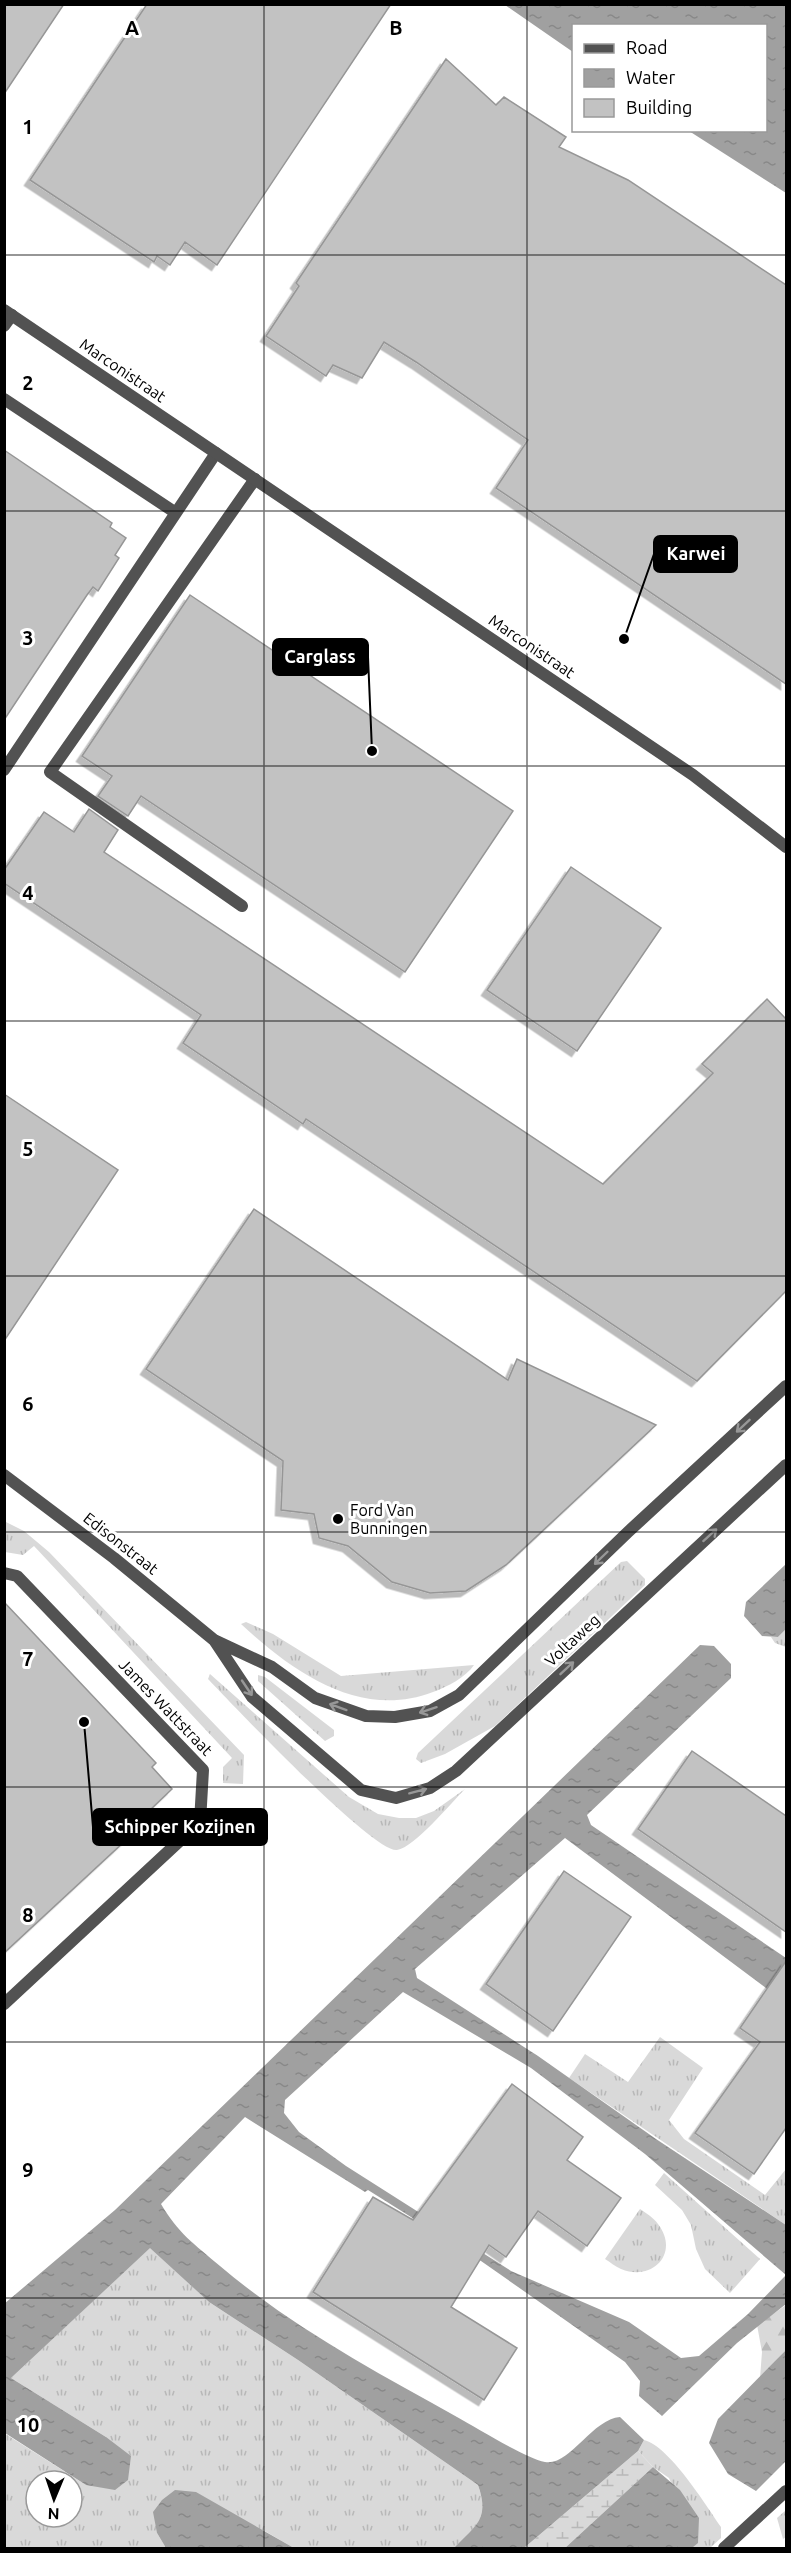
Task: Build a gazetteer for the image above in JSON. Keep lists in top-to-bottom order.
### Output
{
  "streets": {
    "street": [
      "Marconistraat",
      "Edisonstraat",
      "Voltaweg",
      "James Wattstraat"
    ]
  },
  "crossings": [
    ["Edisonstraat", "Voltaweg"]
  ],
  "one_way": ["Voltaweg"],
  "places": [
    "Karwei",
    "Carglass",
    "Ford Van Bunningen",
    "Schipper Kozijnen"
  ],
  "legend": ["Road", "Water", "Building"],
  "north": "bottom",
  "grid": {
    "columns": ["A", "B"],
    "rows": [
      "1",
      "2",
      "3",
      "4",
      "5",
      "6",
      "7",
      "8",
      "9",
      "10"
    ]
  }
}
